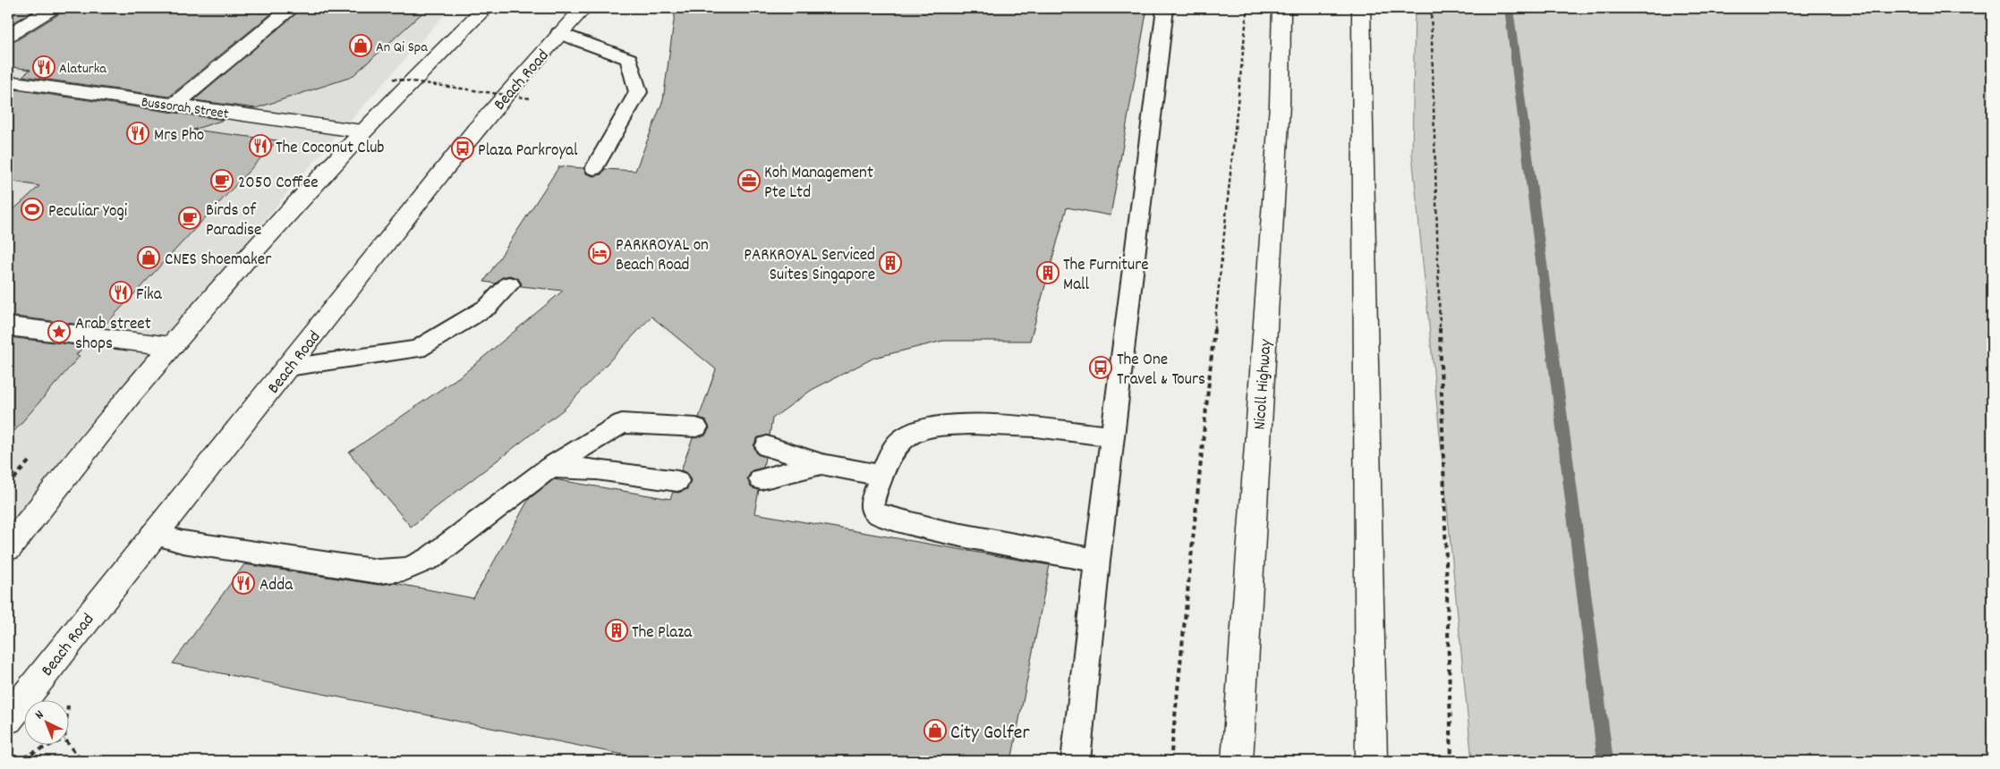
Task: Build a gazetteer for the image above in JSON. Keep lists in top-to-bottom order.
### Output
{
  "streets": {
    "main road": ["Beach Road", "Bussorah Street", "Nicoll Highway"]
  },
  "places": {
    "shop": ["An Qi Spa", "CNES Shoemaker", "City Golfer"],
    "restaurant": [
      "Alaturka",
      "Mrs Pho",
      "The Coconut Club",
      "Fika",
      "Adda"
    ],
    "bus stop": ["Plaza Parkroyal", "The One Travel & Tours"],
    "cafe": ["2050 Coffee", "Birds of Paradise"],
    "office": ["Koh Management Pte Ltd"],
    "sports": ["Peculiar Yogi"],
    "hotel": ["PARKROYAL on Beach Road"],
    "building": ["PARKROYAL Serviced Suites Singapore", "The Furniture Mall", "The Plaza"],
    "place": ["Arab street shops"]
  },
  "north": "top left"
}
